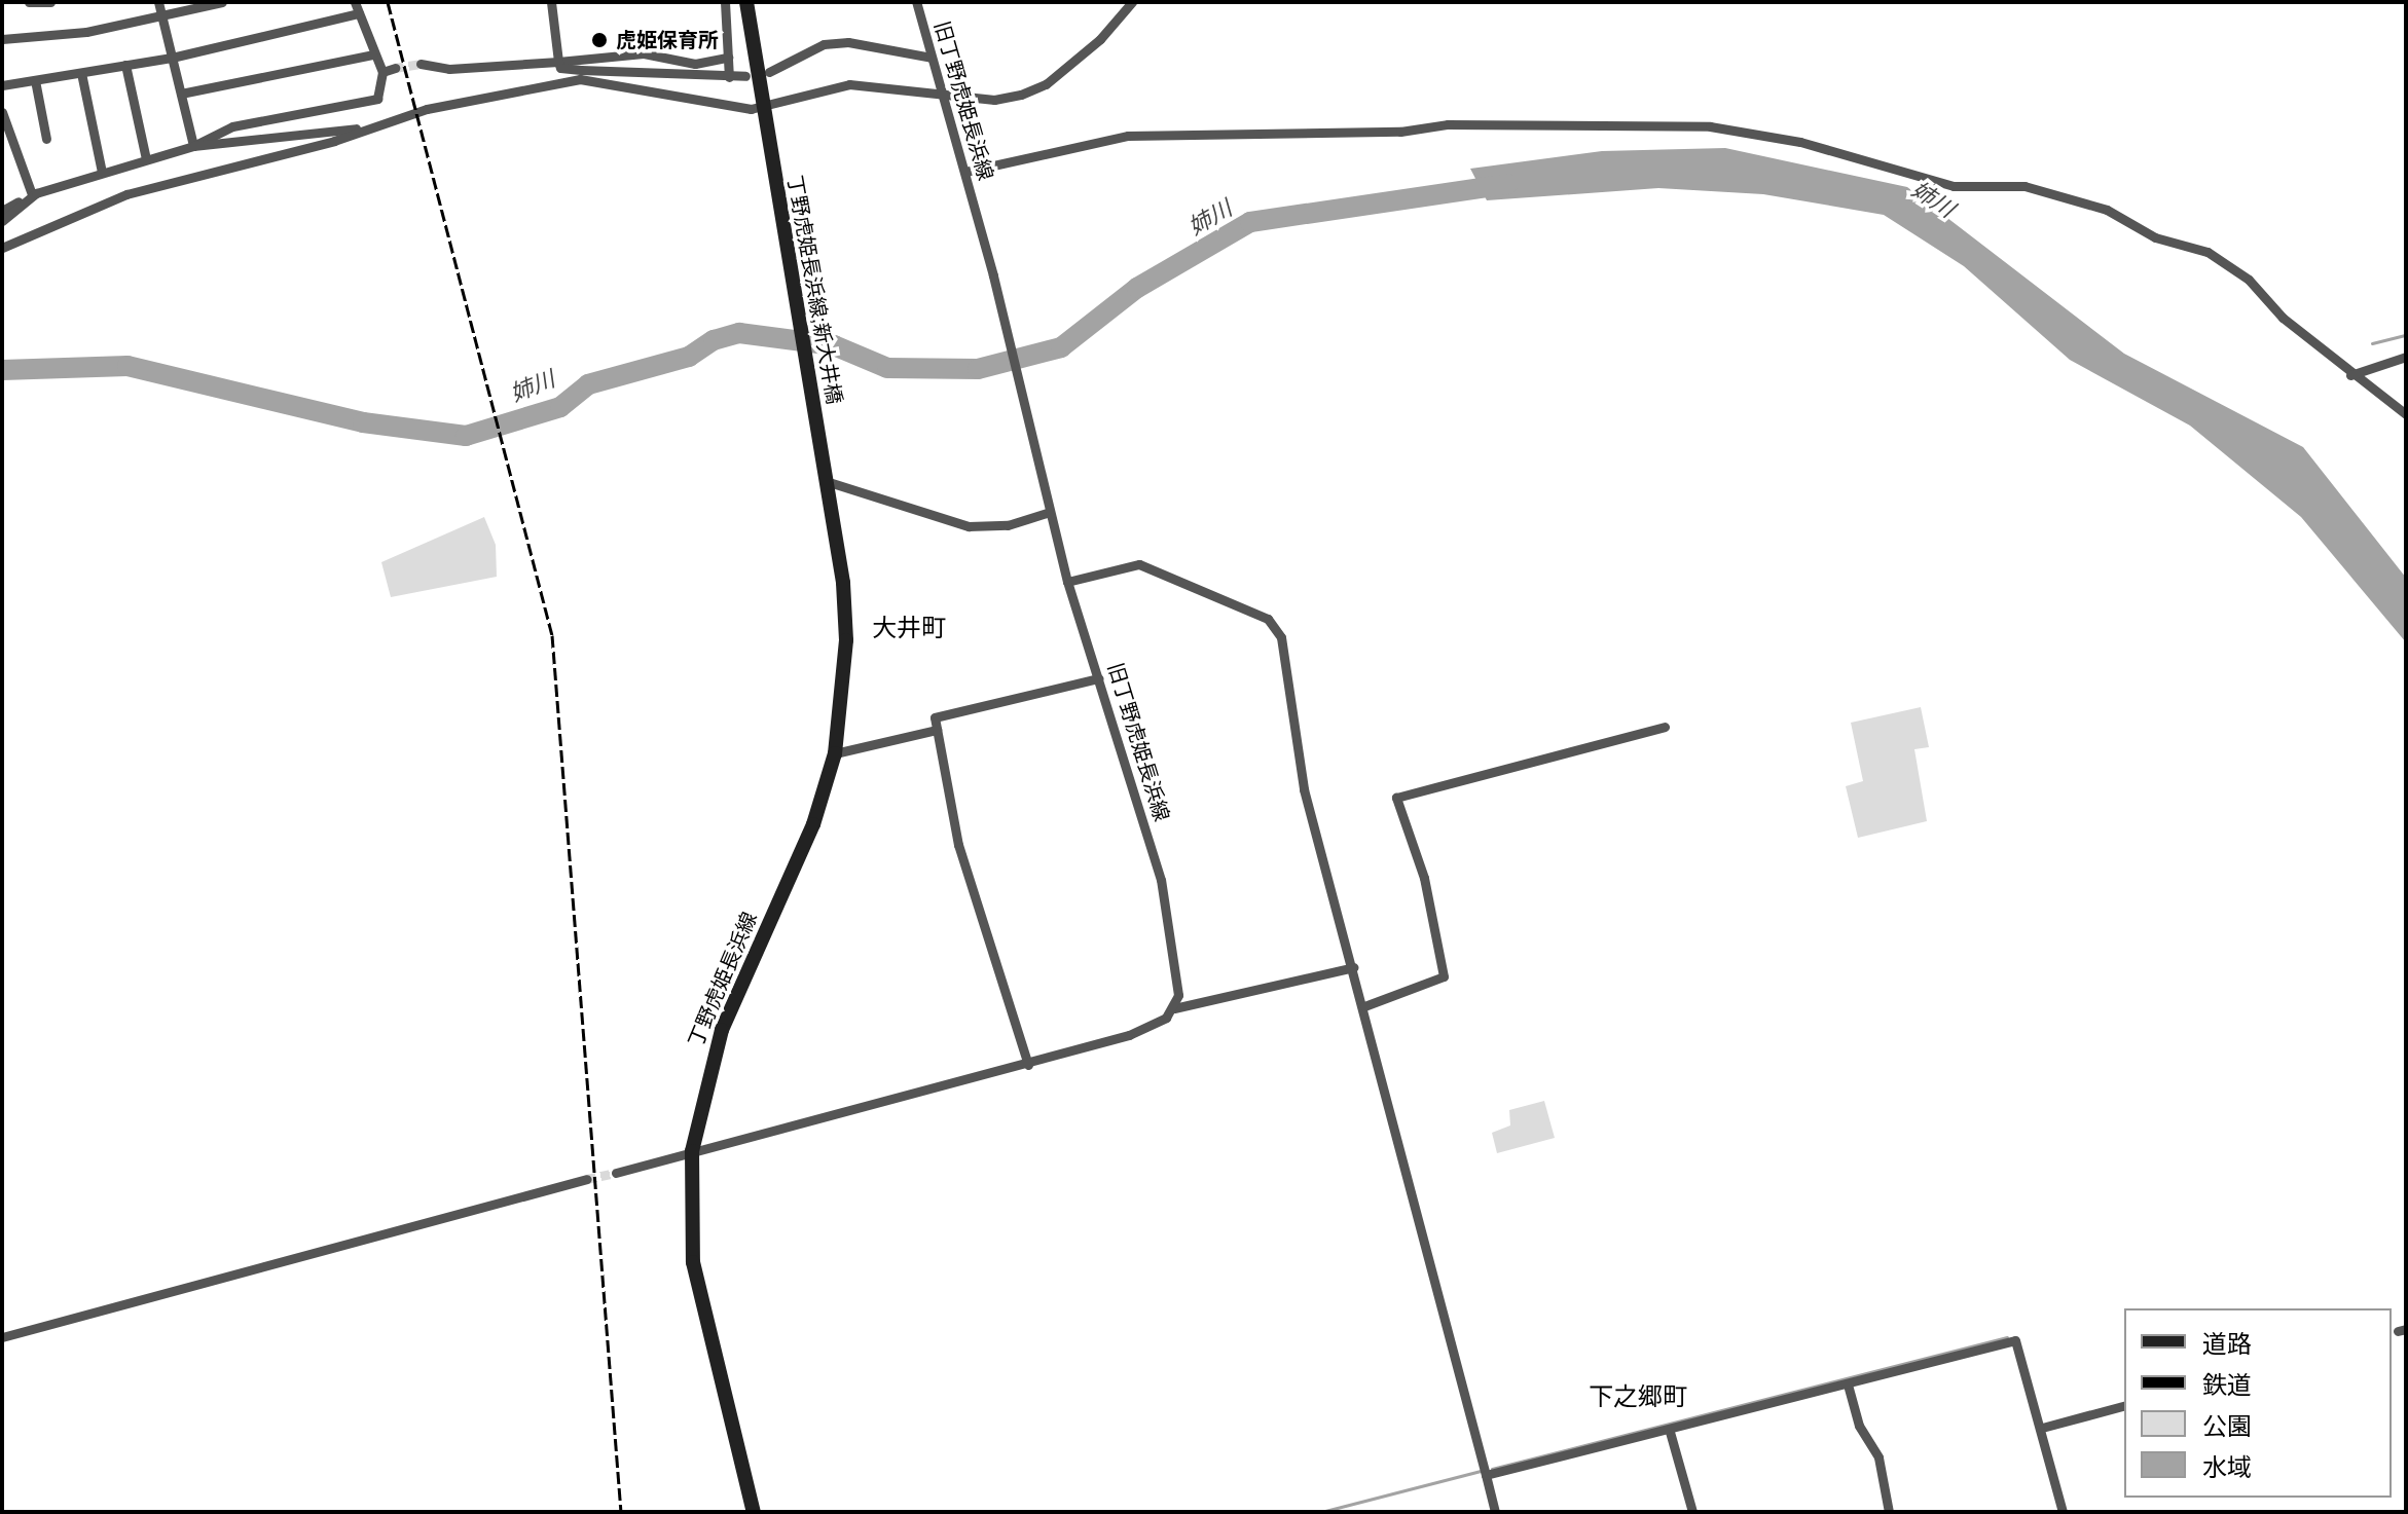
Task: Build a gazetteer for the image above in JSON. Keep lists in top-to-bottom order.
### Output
{
  "streets": {
    "main road": ["丁野虎姫長浜線;新大井橋", "丁野虎姫長浜線"],
    "street": ["旧丁野虎姫長浜線"]
  },
  "crossings": [
    ["丁野虎姫長浜線;新大井橋", "丁野虎姫長浜線"]
  ],
  "districts": ["大井町", "下之郷町"],
  "water": ["姉川"],
  "places": ["虎姫保育所"],
  "legend": [
    "道路",
    "鉄道",
    "公園",
    "水域"
  ]
}
